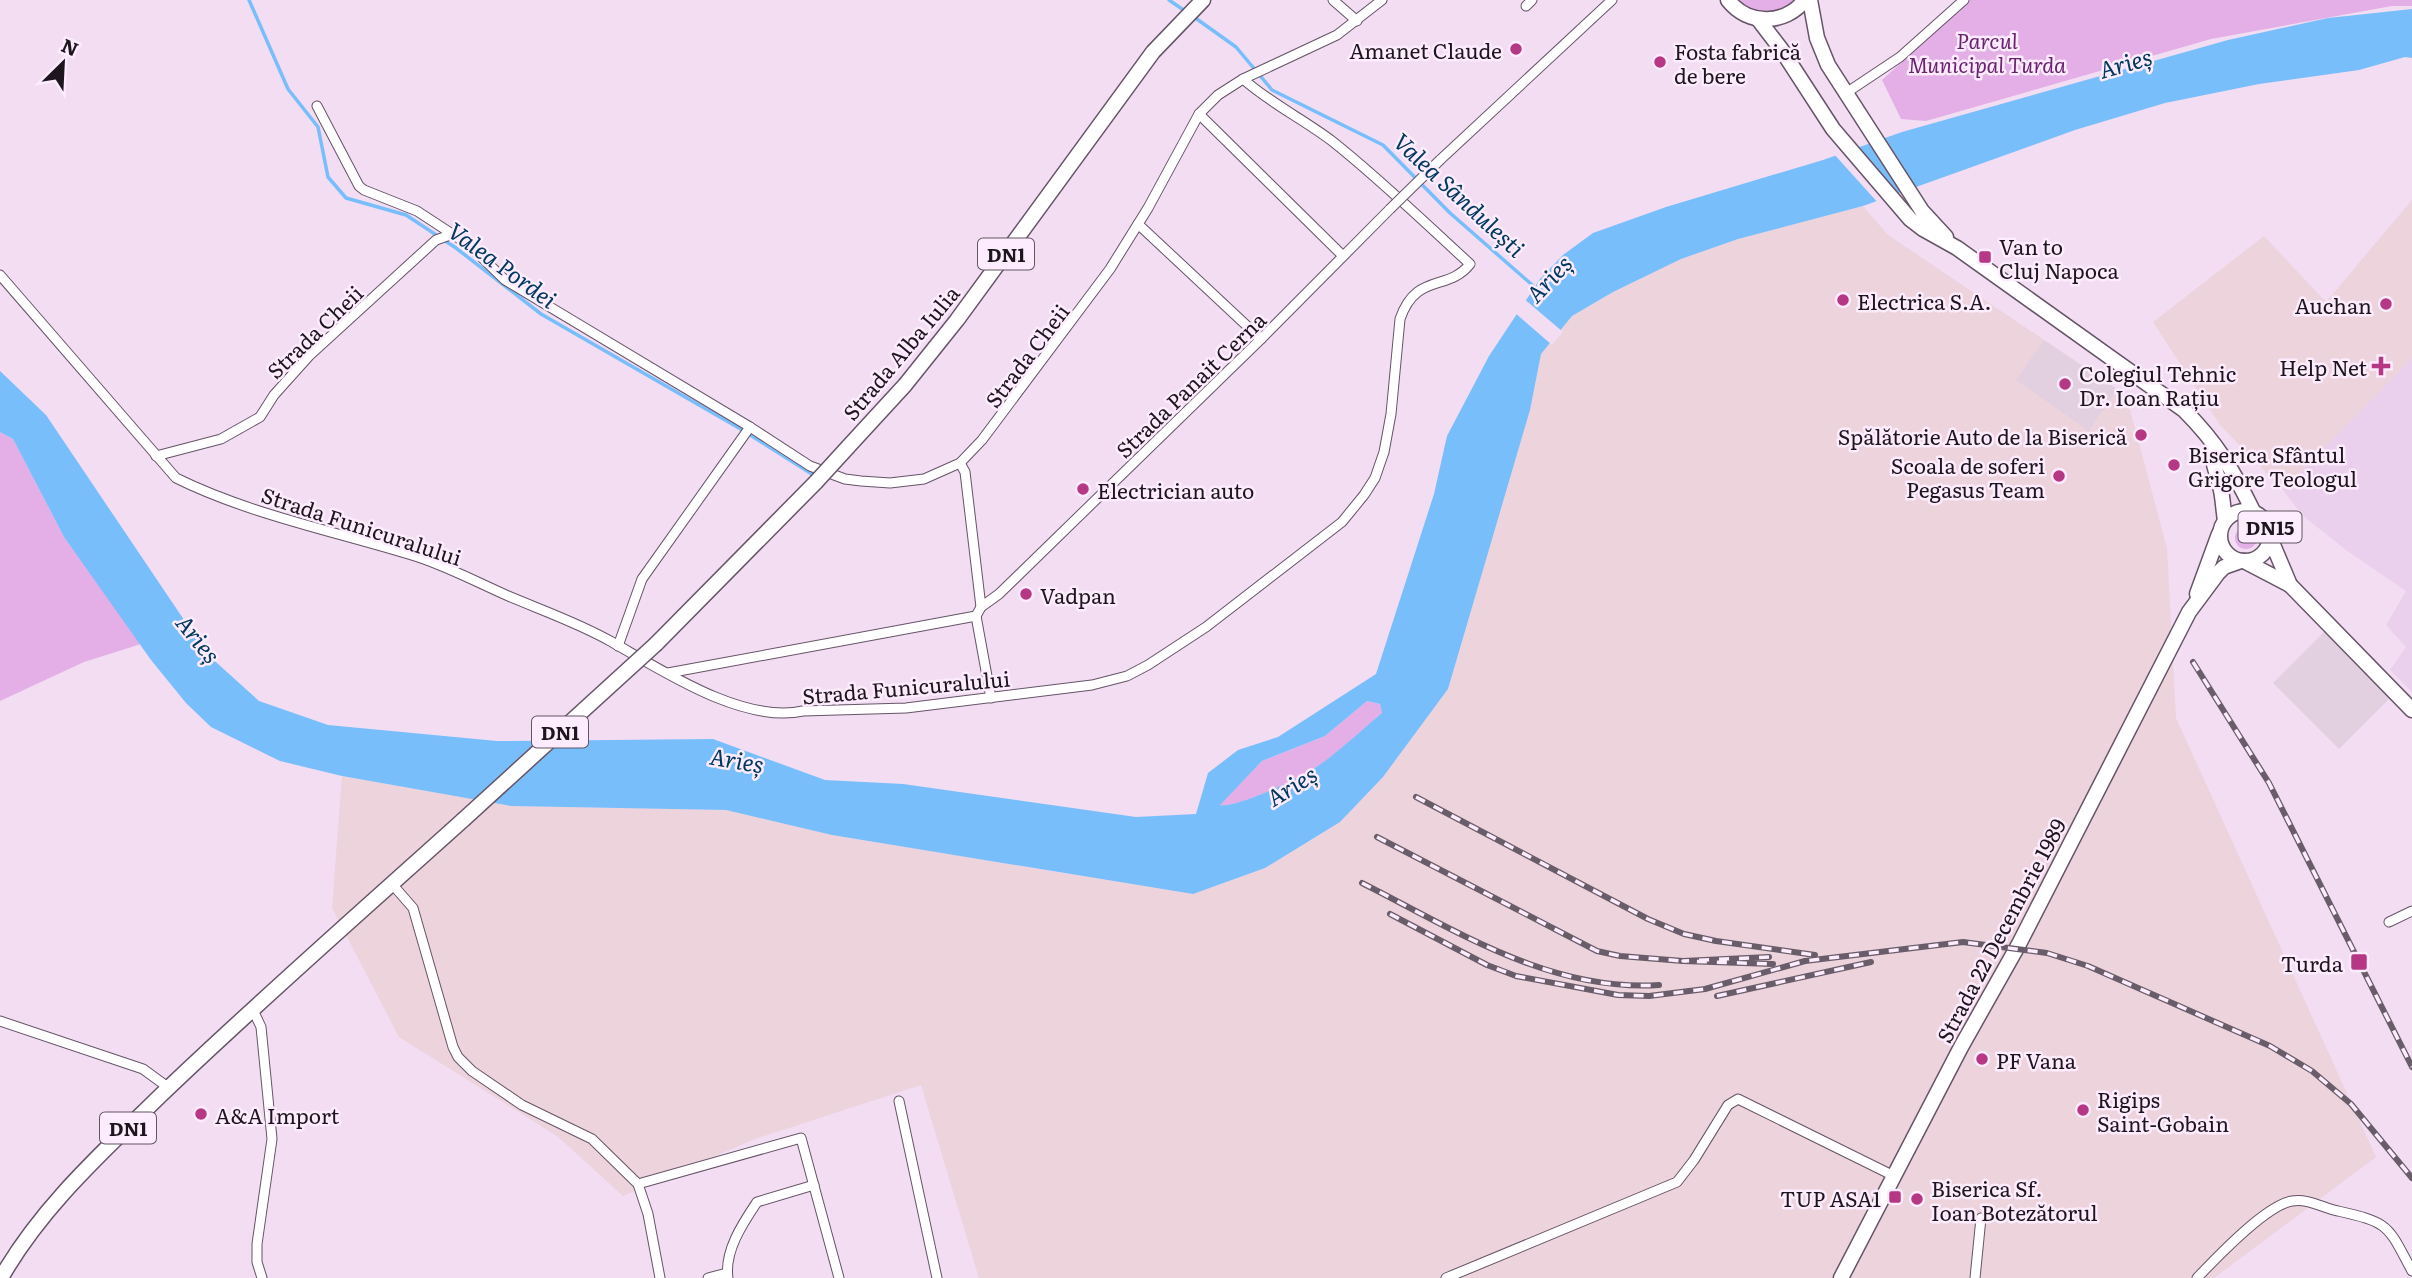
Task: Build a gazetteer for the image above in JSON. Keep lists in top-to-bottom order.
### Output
{
  "streets": {
    "main road": [
      "DN1",
      "Strada Alba Iulia",
      "DN15",
      "Strada 22 Decembrie 1989"
    ],
    "street": ["Strada Cheii", "Strada Panait Cerna", "Strada Funicuralului"]
  },
  "crossings": [
    ["DN1", "Strada Alba Iulia"],
    ["Strada Cheii", "Strada Funicuralului"],
    ["Strada Panait Cerna", "Strada Funicuralului"],
    ["DN15", "Strada 22 Decembrie 1989"]
  ],
  "water": ["Arieș", "Valea Sândulești", "Valea Pordei"],
  "parks": ["Parcul Municipal Turda"],
  "places": {
    "other": [
      "Amanet Claude",
      "Fosta fabrică de bere",
      "Electrica S.A.",
      "Auchan",
      "Colegiul Tehnic Dr. Ioan Rațiu",
      "Spălătorie Auto de la Biserică",
      "Biserica Sfântul Grigore Teologul",
      "Scoala de soferi Pegasus Team",
      "Electrician auto",
      "Vadpan",
      "PF Vana",
      "Rigips Saint-Gobain",
      "A&A Import",
      "Biserica Sf. Ioan Botezătorul"
    ],
    "transit": ["Van to Cluj Napoca", "Turda", "TUP ASA1"],
    "health": ["Help Net"]
  },
  "north": "top right"
}
